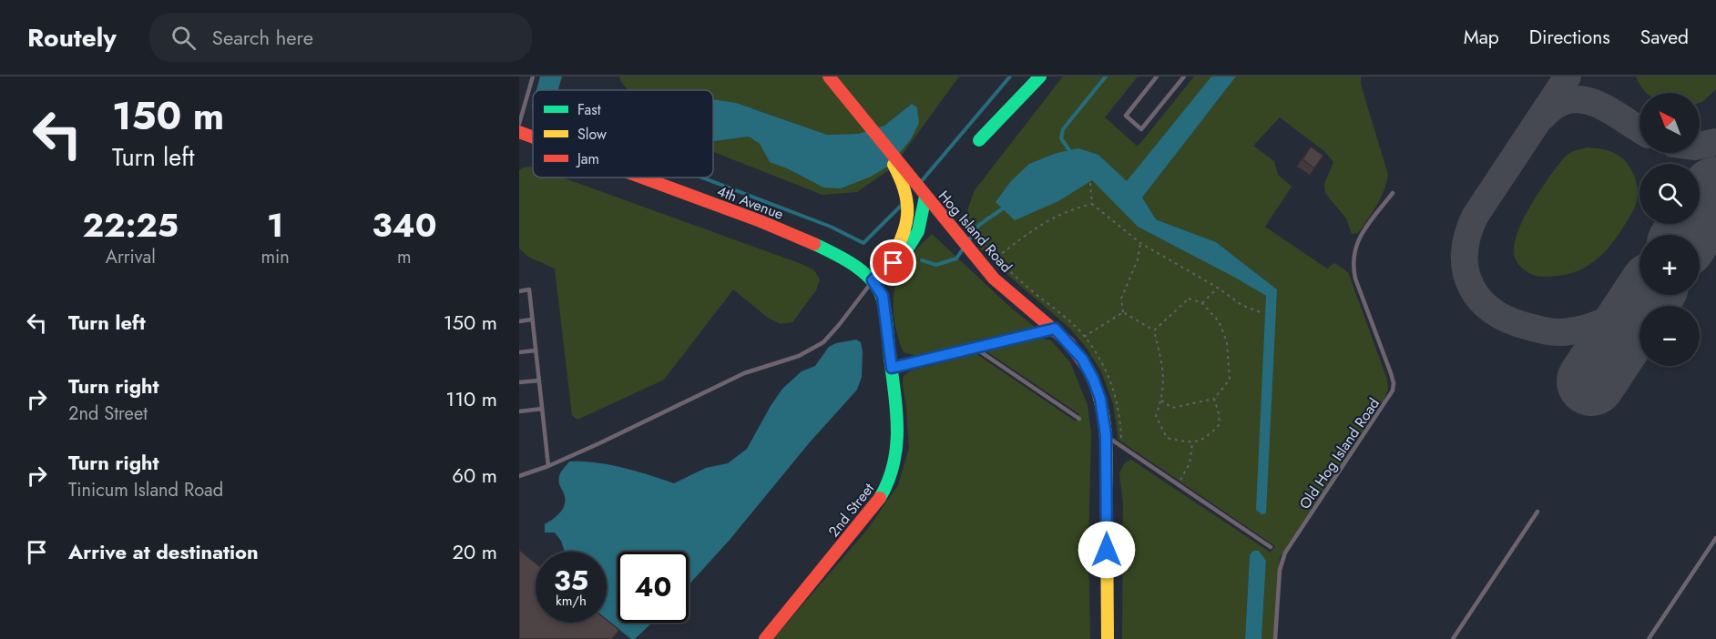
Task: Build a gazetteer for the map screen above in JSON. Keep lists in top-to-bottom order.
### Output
{
  "streets": {
    "street": ["4th Avenue", "Hog Island Road", "2nd Street"],
    "lane": ["Old Hog Island Road"]
  },
  "crossings": [
    ["4th Avenue", "2nd Street"]
  ],
  "legend": ["Fast", "Slow", "Jam"],
  "north": "top left",
  "page": {
    "header": "Routely",
    "search": "Search here",
    "nav": ["Map", "Directions", "Saved"],
    "turn": ["150 m", "Turn left"],
    "map_buttons": ["+", "−"],
    "eta": [
      "22:25",
      "Arrival",
      "1",
      "min",
      "340",
      "m"
    ],
    "list": [
      {
        "name": "Turn left",
        "value": "150 m"
      },
      {
        "name": "Turn right",
        "note": "2nd Street",
        "value": "110 m"
      },
      {
        "name": "Turn right",
        "note": "Tinicum Island Road",
        "value": "60 m"
      },
      {
        "name": "Arrive at destination",
        "value": "20 m"
      }
    ],
    "speed": "35 km/h",
    "limit": "40"
  }
}
